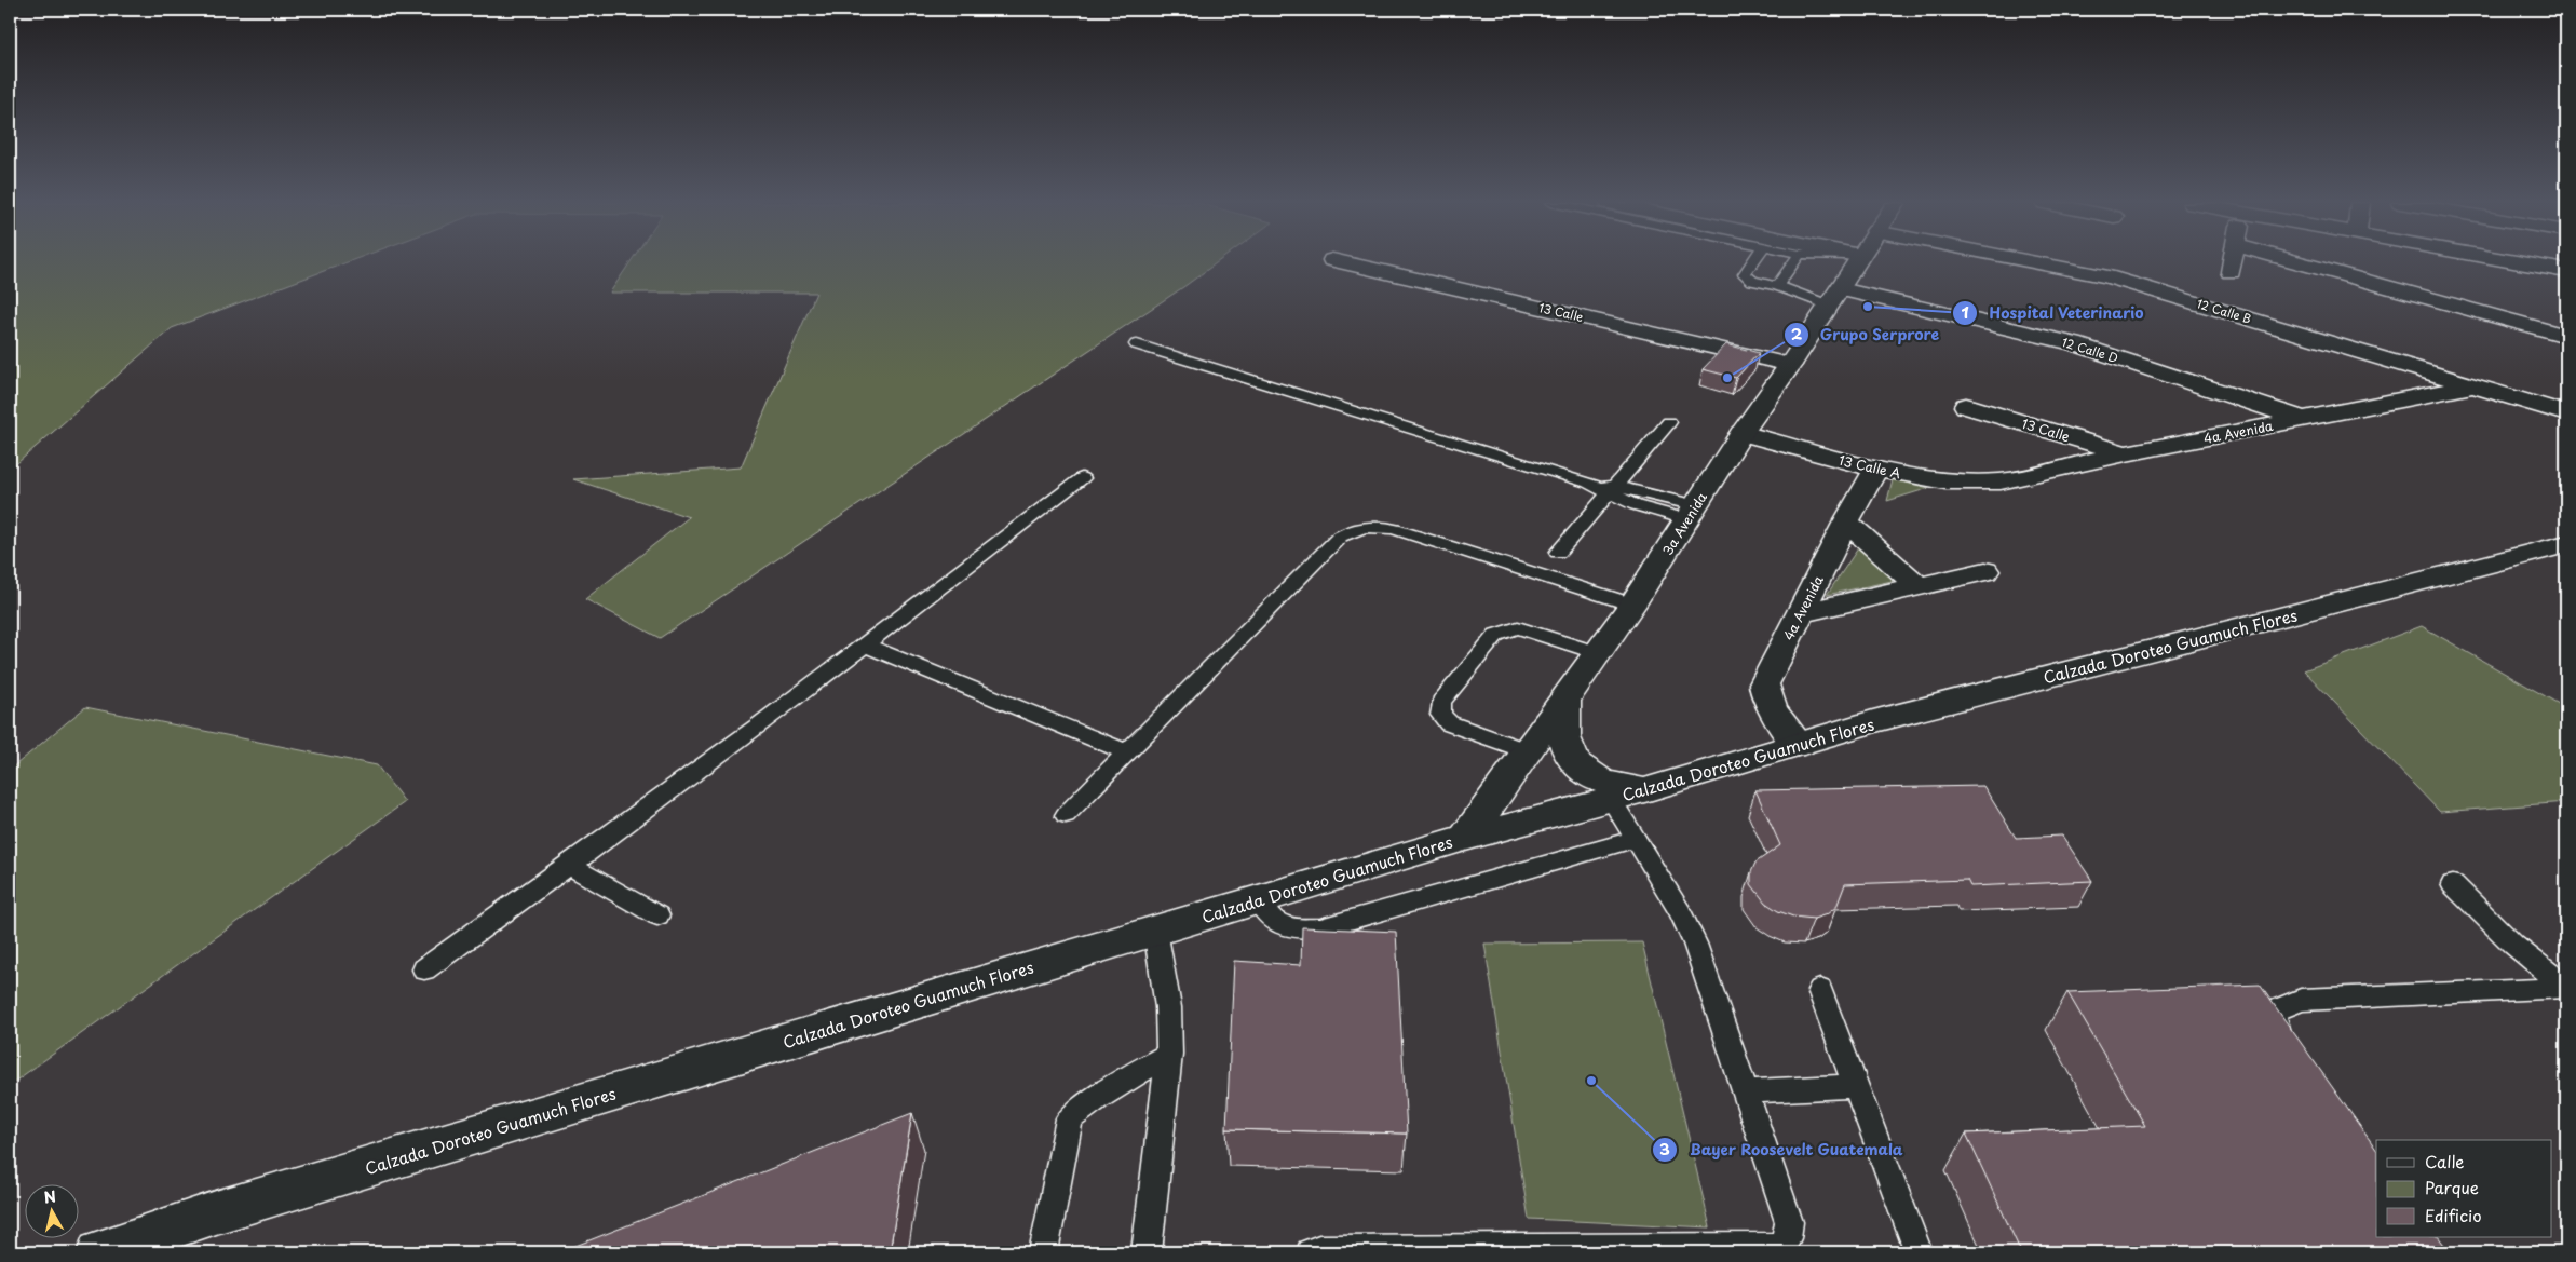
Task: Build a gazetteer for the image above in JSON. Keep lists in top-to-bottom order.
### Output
{
  "streets": {
    "street": [
      "12 Calle B",
      "13 Calle",
      "12 Calle D",
      "4a Avenida",
      "13 Calle A",
      "3a Avenida",
      "Calzada Doroteo Guamuch Flores"
    ]
  },
  "crossings": [
    ["12 Calle B", "4a Avenida"],
    ["13 Calle", "4a Avenida"],
    ["13 Calle", "3a Avenida"],
    ["12 Calle D", "4a Avenida"],
    ["12 Calle D", "3a Avenida"],
    ["4a Avenida", "13 Calle A"],
    ["4a Avenida", "Calzada Doroteo Guamuch Flores"],
    ["13 Calle A", "3a Avenida"],
    ["3a Avenida", "Calzada Doroteo Guamuch Flores"]
  ],
  "places": ["Hospital Veterinario", "Grupo Serprore", "Bayer Roosevelt Guatemala"],
  "legend": ["Calle", "Parque", "Edificio"],
  "north": "top"
}
